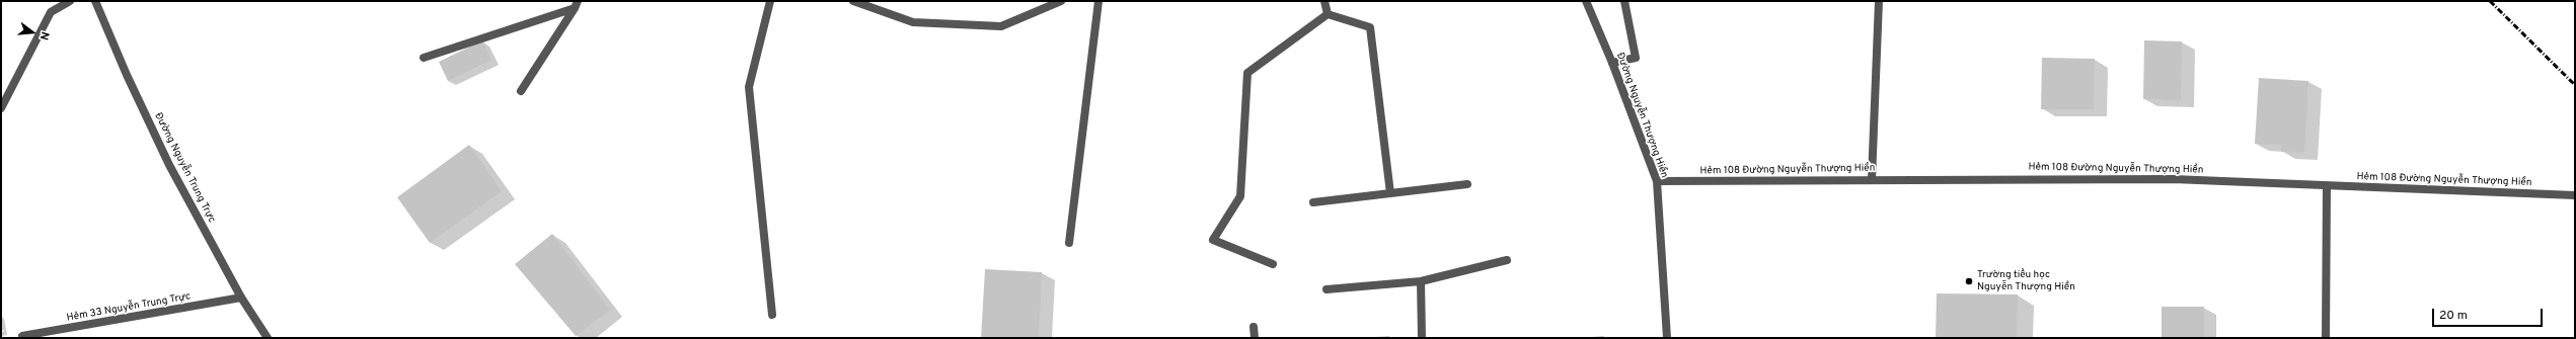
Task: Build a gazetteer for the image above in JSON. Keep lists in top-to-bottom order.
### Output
{
  "streets": {
    "street": [
      "Đường Nguyễn Thượng Hiền",
      "Đường Nguyễn Trung Trực",
      "Hẻm 108 Đường Nguyễn Thượng Hiền",
      "Hẻm 33 Nguyễn Trung Trực"
    ]
  },
  "crossings": [
    ["Đường Nguyễn Thượng Hiền", "Hẻm 108 Đường Nguyễn Thượng Hiền"],
    ["Đường Nguyễn Trung Trực", "Hẻm 33 Nguyễn Trung Trực"]
  ],
  "places": ["Trường tiểu học Nguyễn Thượng Hiền"],
  "scale_bar": "20 m",
  "north": "right"
}
